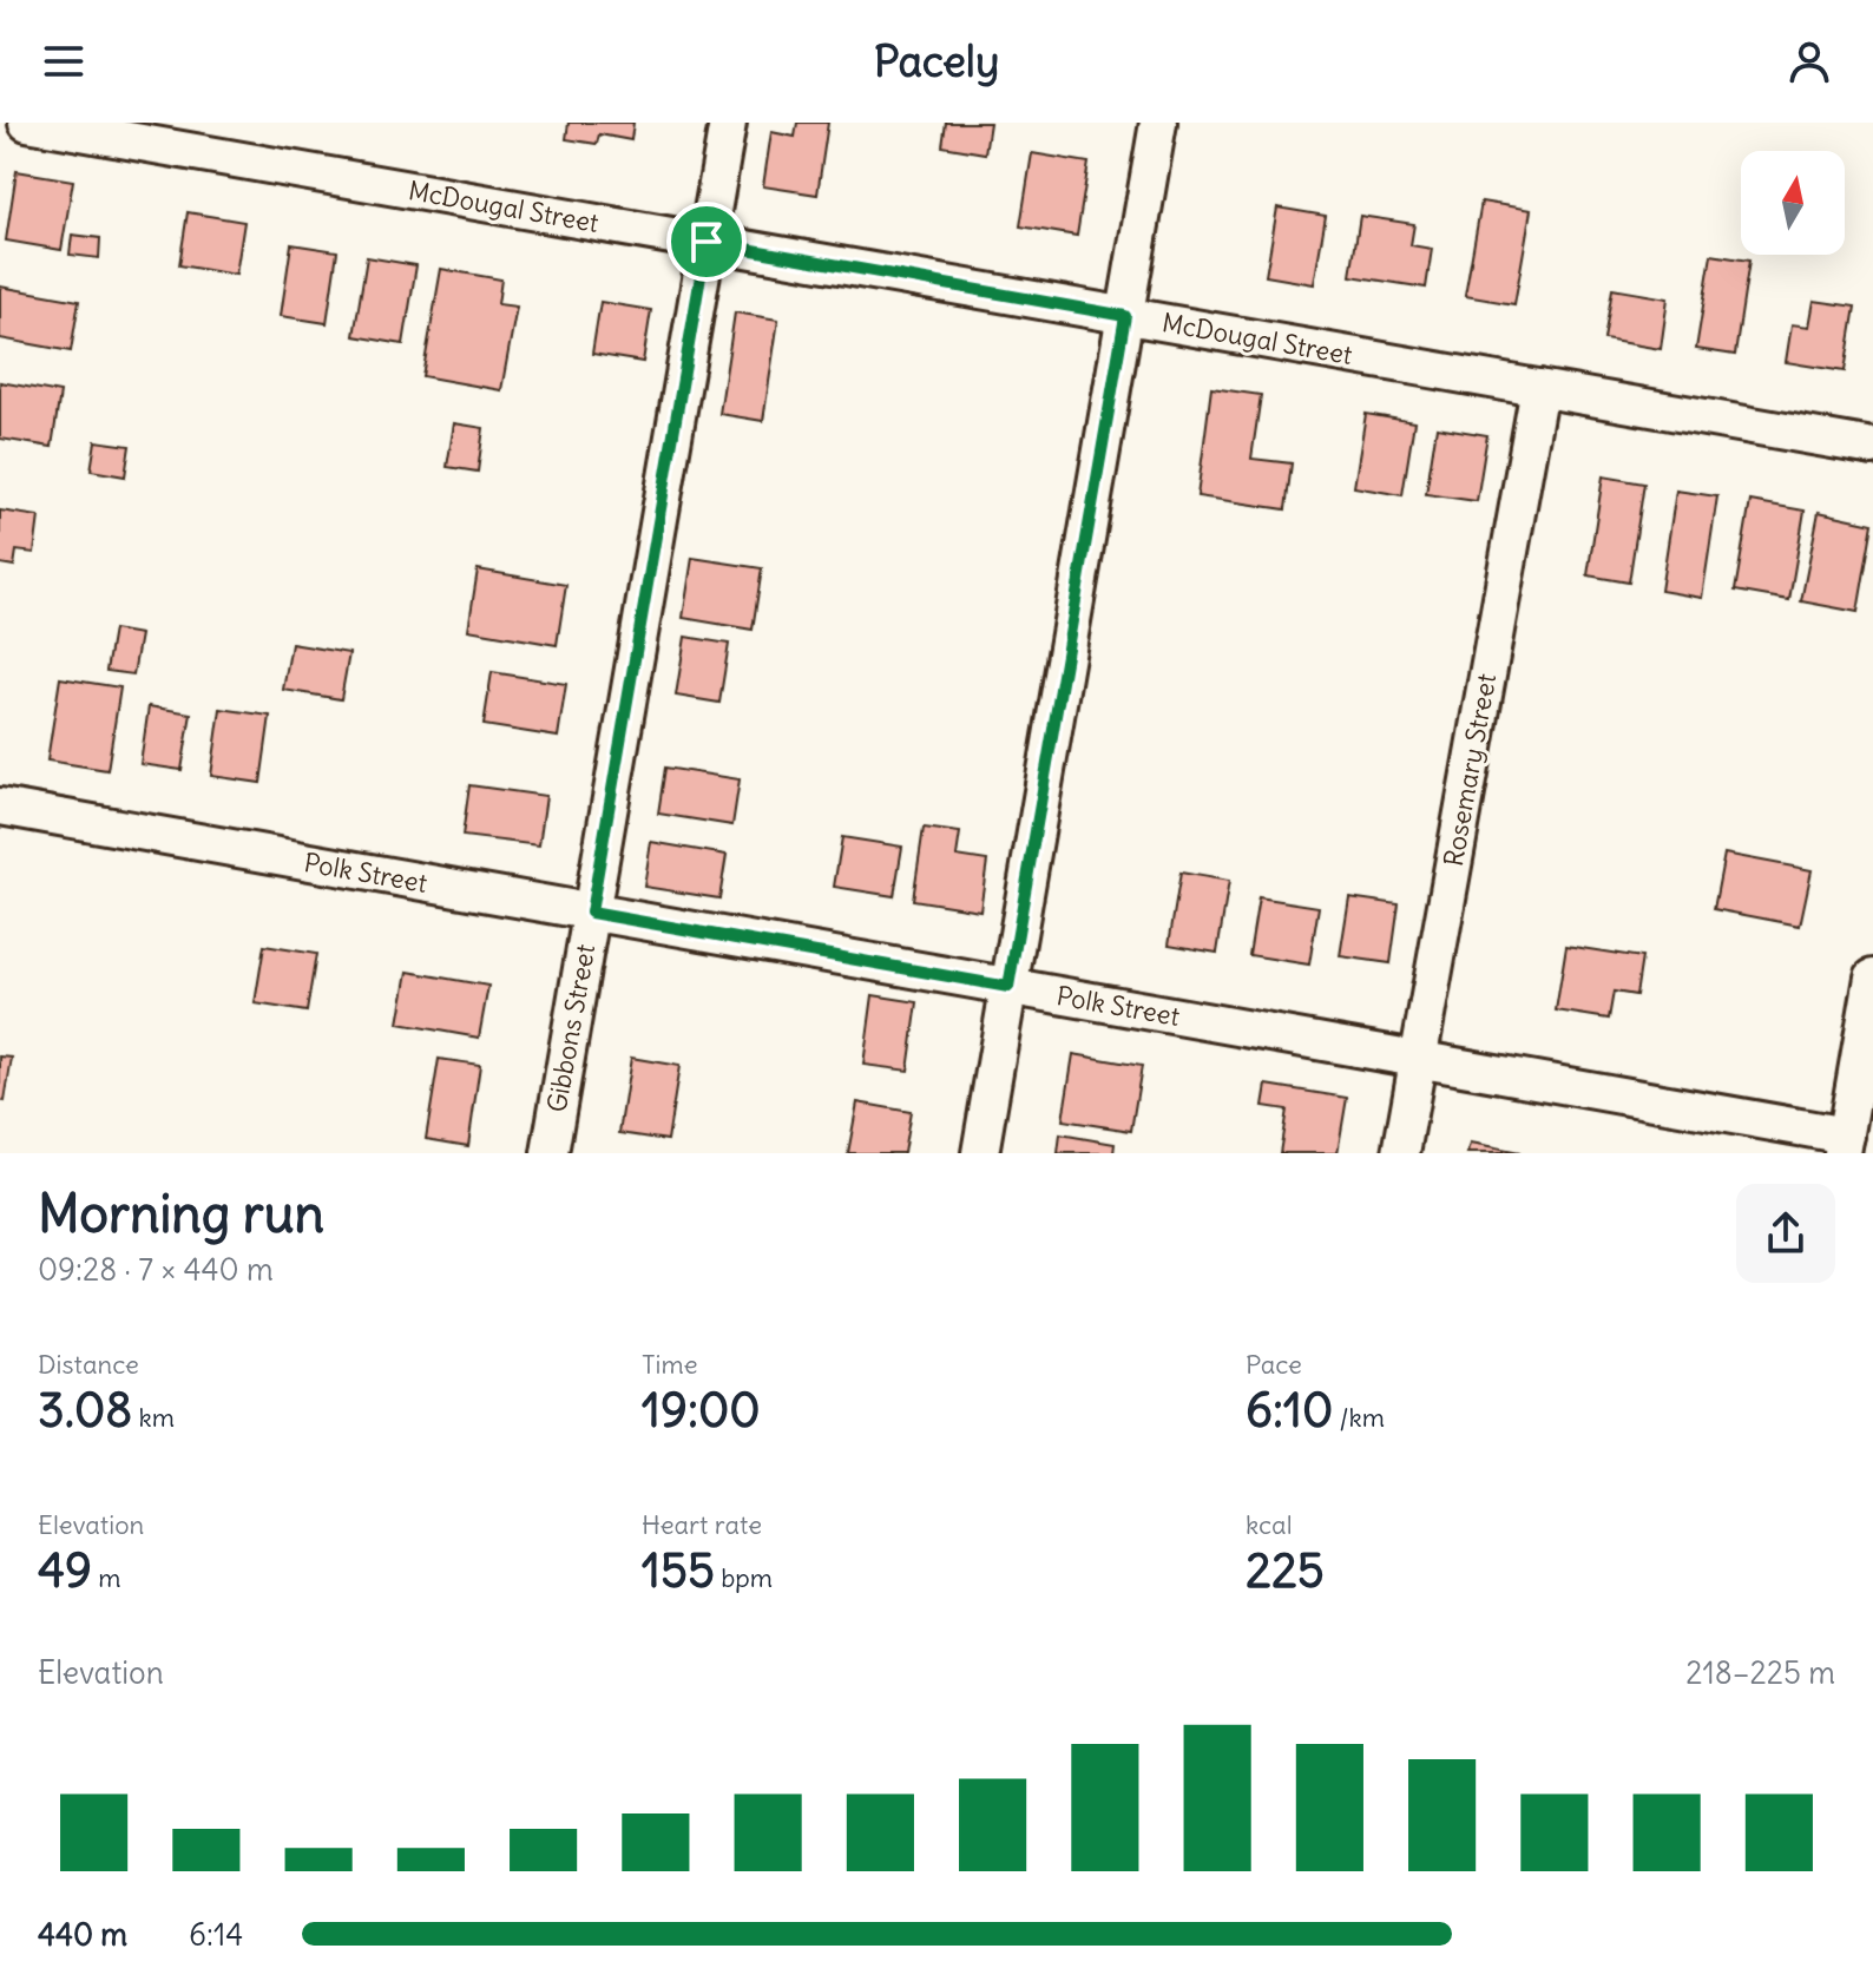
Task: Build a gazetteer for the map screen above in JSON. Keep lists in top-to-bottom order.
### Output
{
  "streets": {
    "street": [
      "McDougal Street",
      "Rosemary Street",
      "Polk Street",
      "Gibbons Street"
    ]
  },
  "crossings": [
    ["McDougal Street", "Rosemary Street"],
    ["McDougal Street", "Gibbons Street"],
    ["Rosemary Street", "Polk Street"],
    ["Polk Street", "Gibbons Street"]
  ],
  "north": "top",
  "page": {
    "header": "Pacely",
    "heading": ["Morning run", "09:28 · 7 × 440 m"],
    "stats": [
      ["Distance", "3.08 km"],
      ["Time", "19:00"],
      ["Pace", "6:10 /km"],
      ["Elevation", "49 m"],
      ["Heart rate", "155 bpm"],
      ["kcal", "225"]
    ],
    "chart": ["Elevation", "218–225 m"],
    "list": [
      {
        "name": "440 m",
        "note": "6:14"
      }
    ]
  }
}
